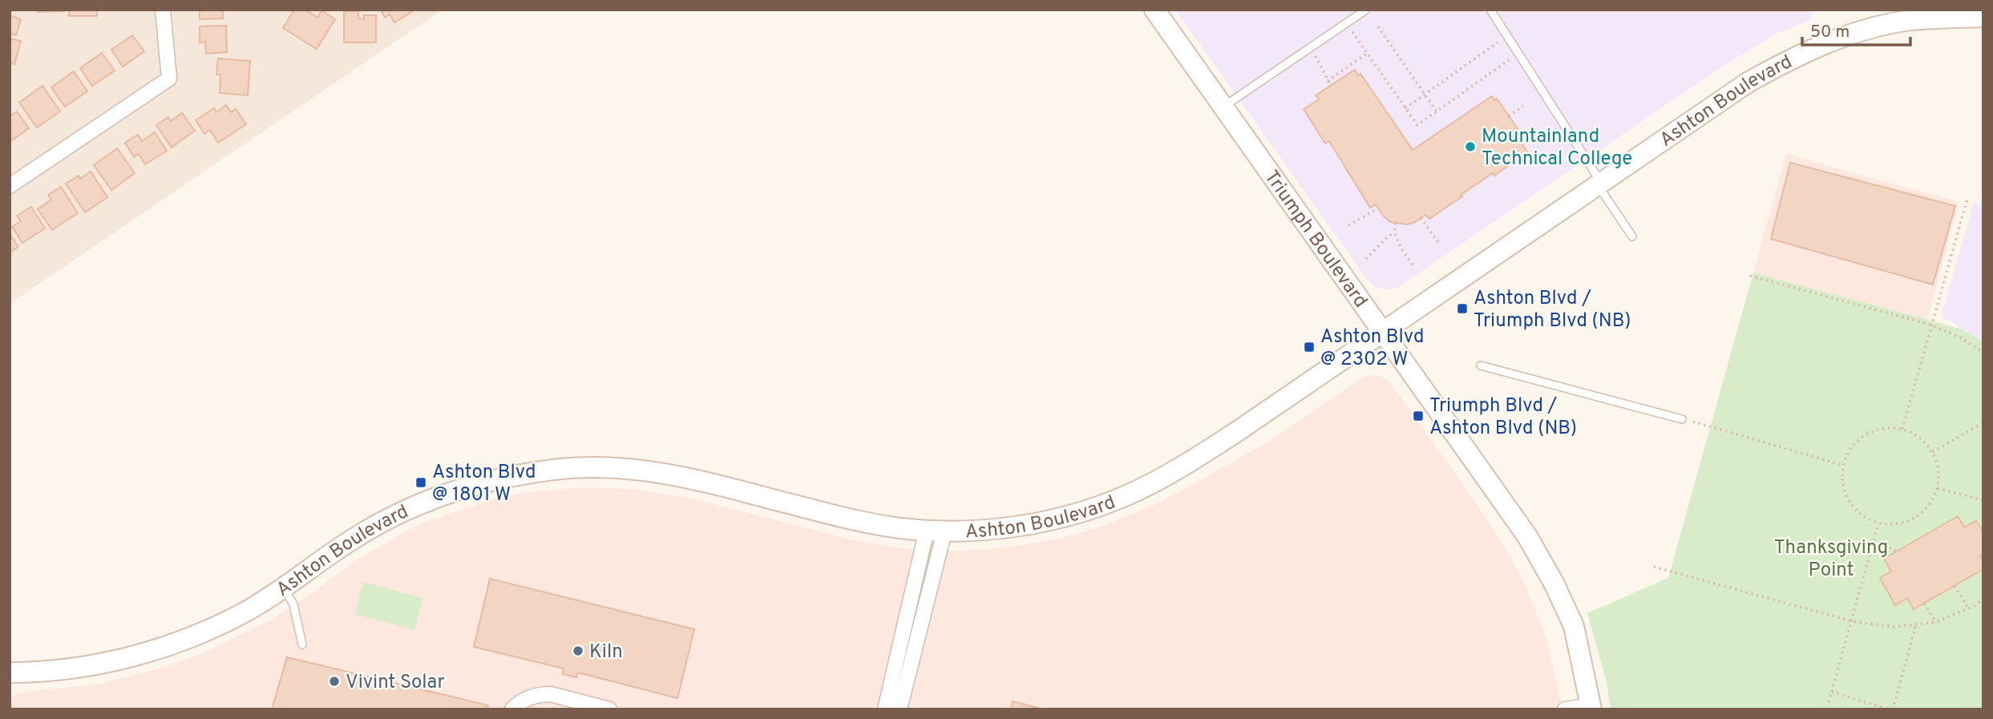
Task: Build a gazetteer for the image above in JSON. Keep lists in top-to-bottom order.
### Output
{
  "streets": {
    "street": ["Ashton Boulevard", "Triumph Boulevard"]
  },
  "crossings": [
    ["Ashton Boulevard", "Triumph Boulevard"]
  ],
  "parks": ["Thanksgiving Point"],
  "places": {
    "other": ["Mountainland Technical College", "Kiln", "Vivint Solar"],
    "transit": [
      "Ashton Blvd / Triumph Blvd (NB)",
      "Ashton Blvd @ 2302 W",
      "Triumph Blvd / Ashton Blvd (NB)",
      "Ashton Blvd @ 1801 W"
    ]
  },
  "scale_bar": "50 m"
}
